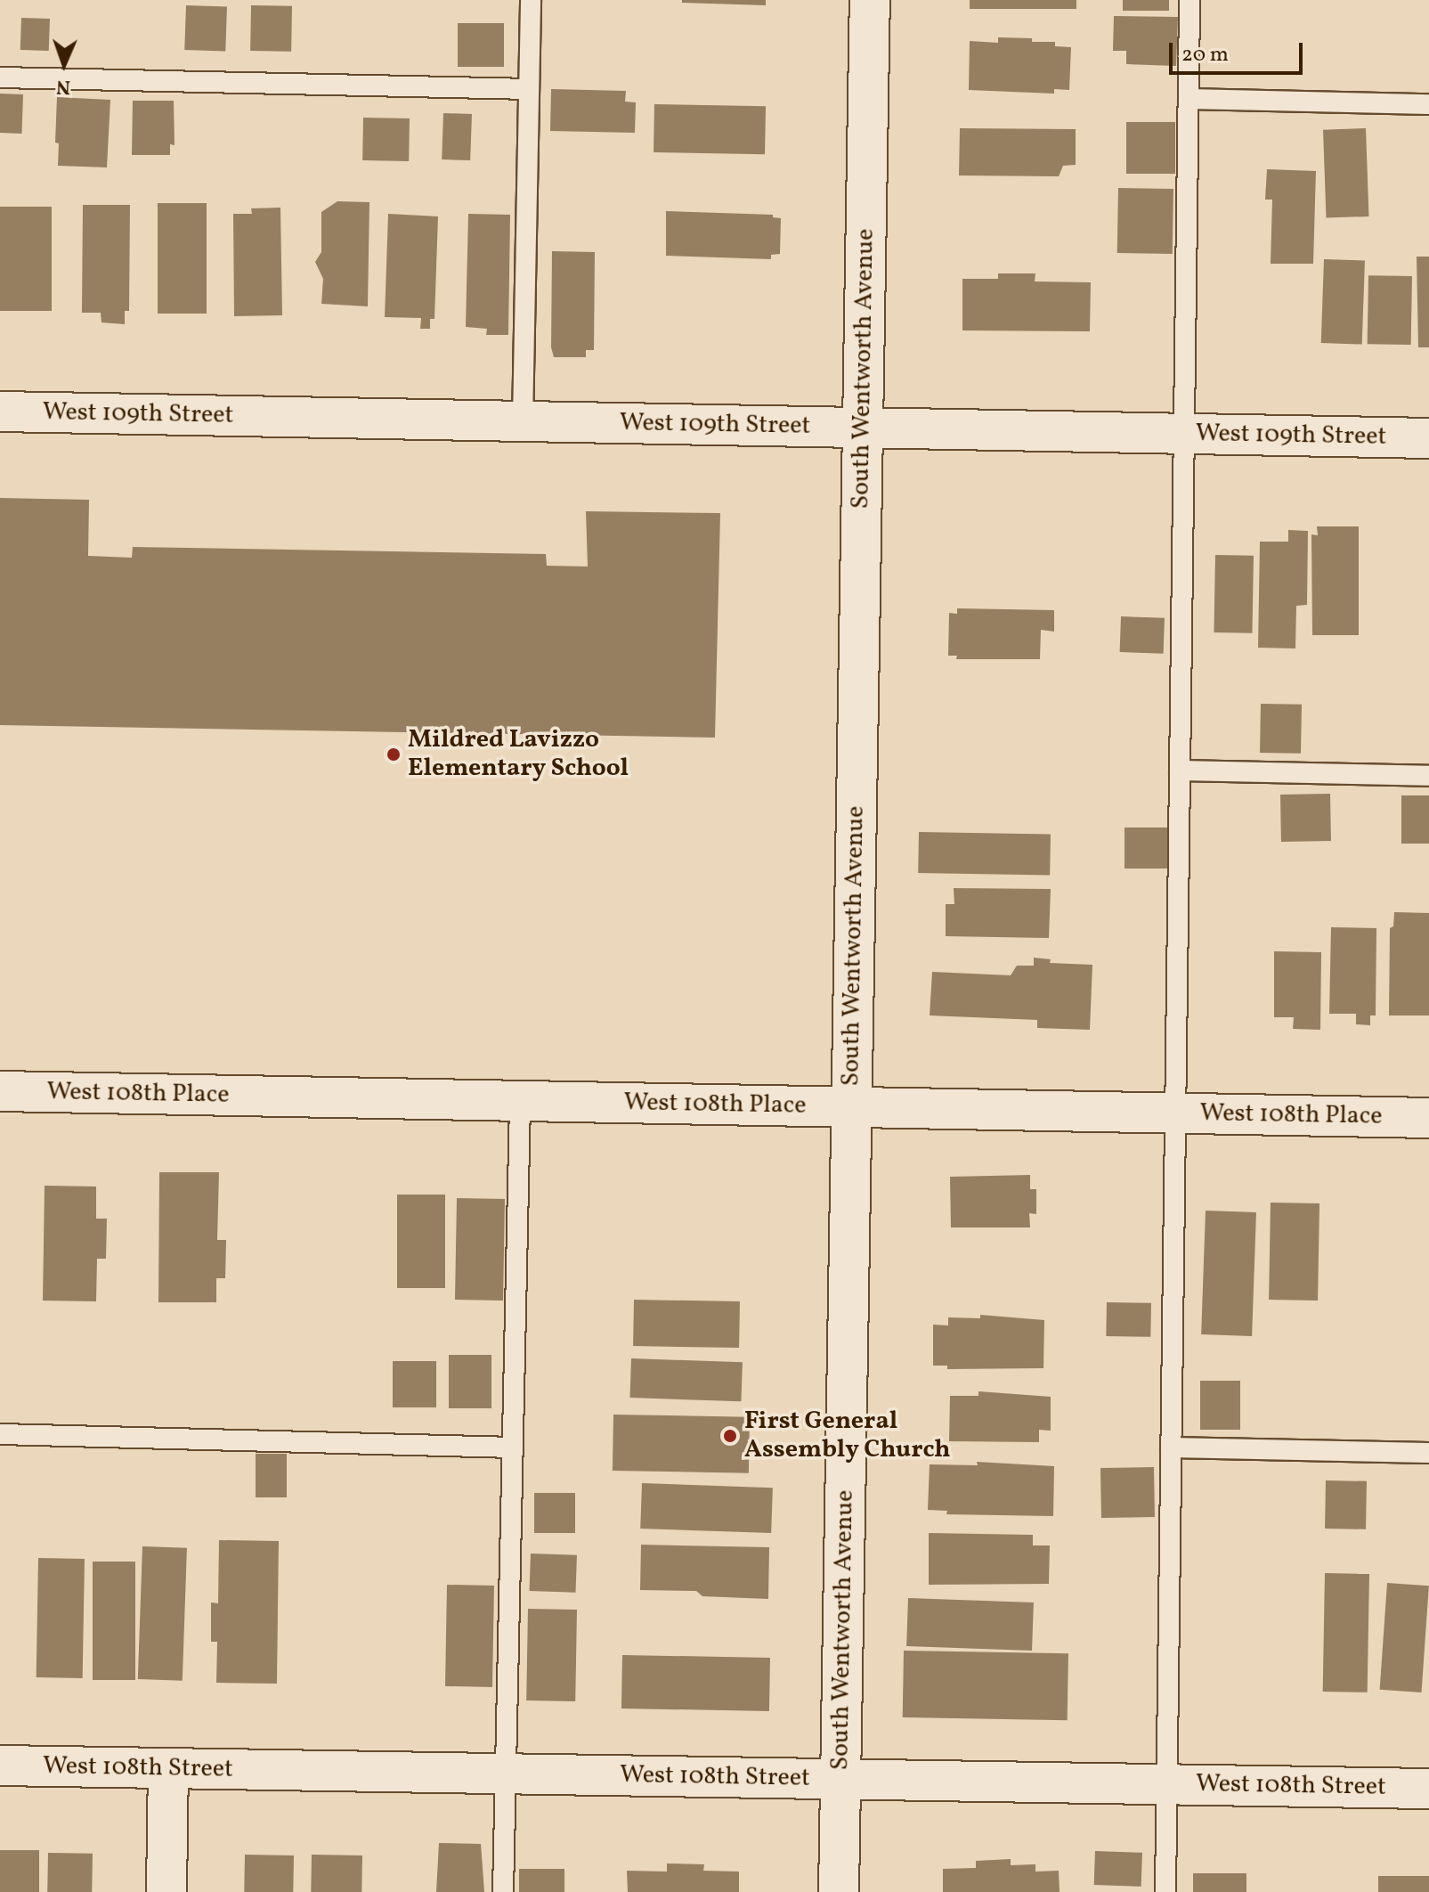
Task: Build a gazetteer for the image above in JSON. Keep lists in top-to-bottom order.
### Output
{
  "streets": {
    "street": [
      "South Wentworth Avenue",
      "West 109th Street",
      "West 108th Place",
      "West 108th Street"
    ]
  },
  "crossings": [
    ["South Wentworth Avenue", "West 109th Street"],
    ["South Wentworth Avenue", "West 108th Place"],
    ["South Wentworth Avenue", "West 108th Street"]
  ],
  "places": ["Mildred Lavizzo Elementary School", "First General Assembly Church"],
  "scale_bar": "20 m",
  "north": "bottom"
}
